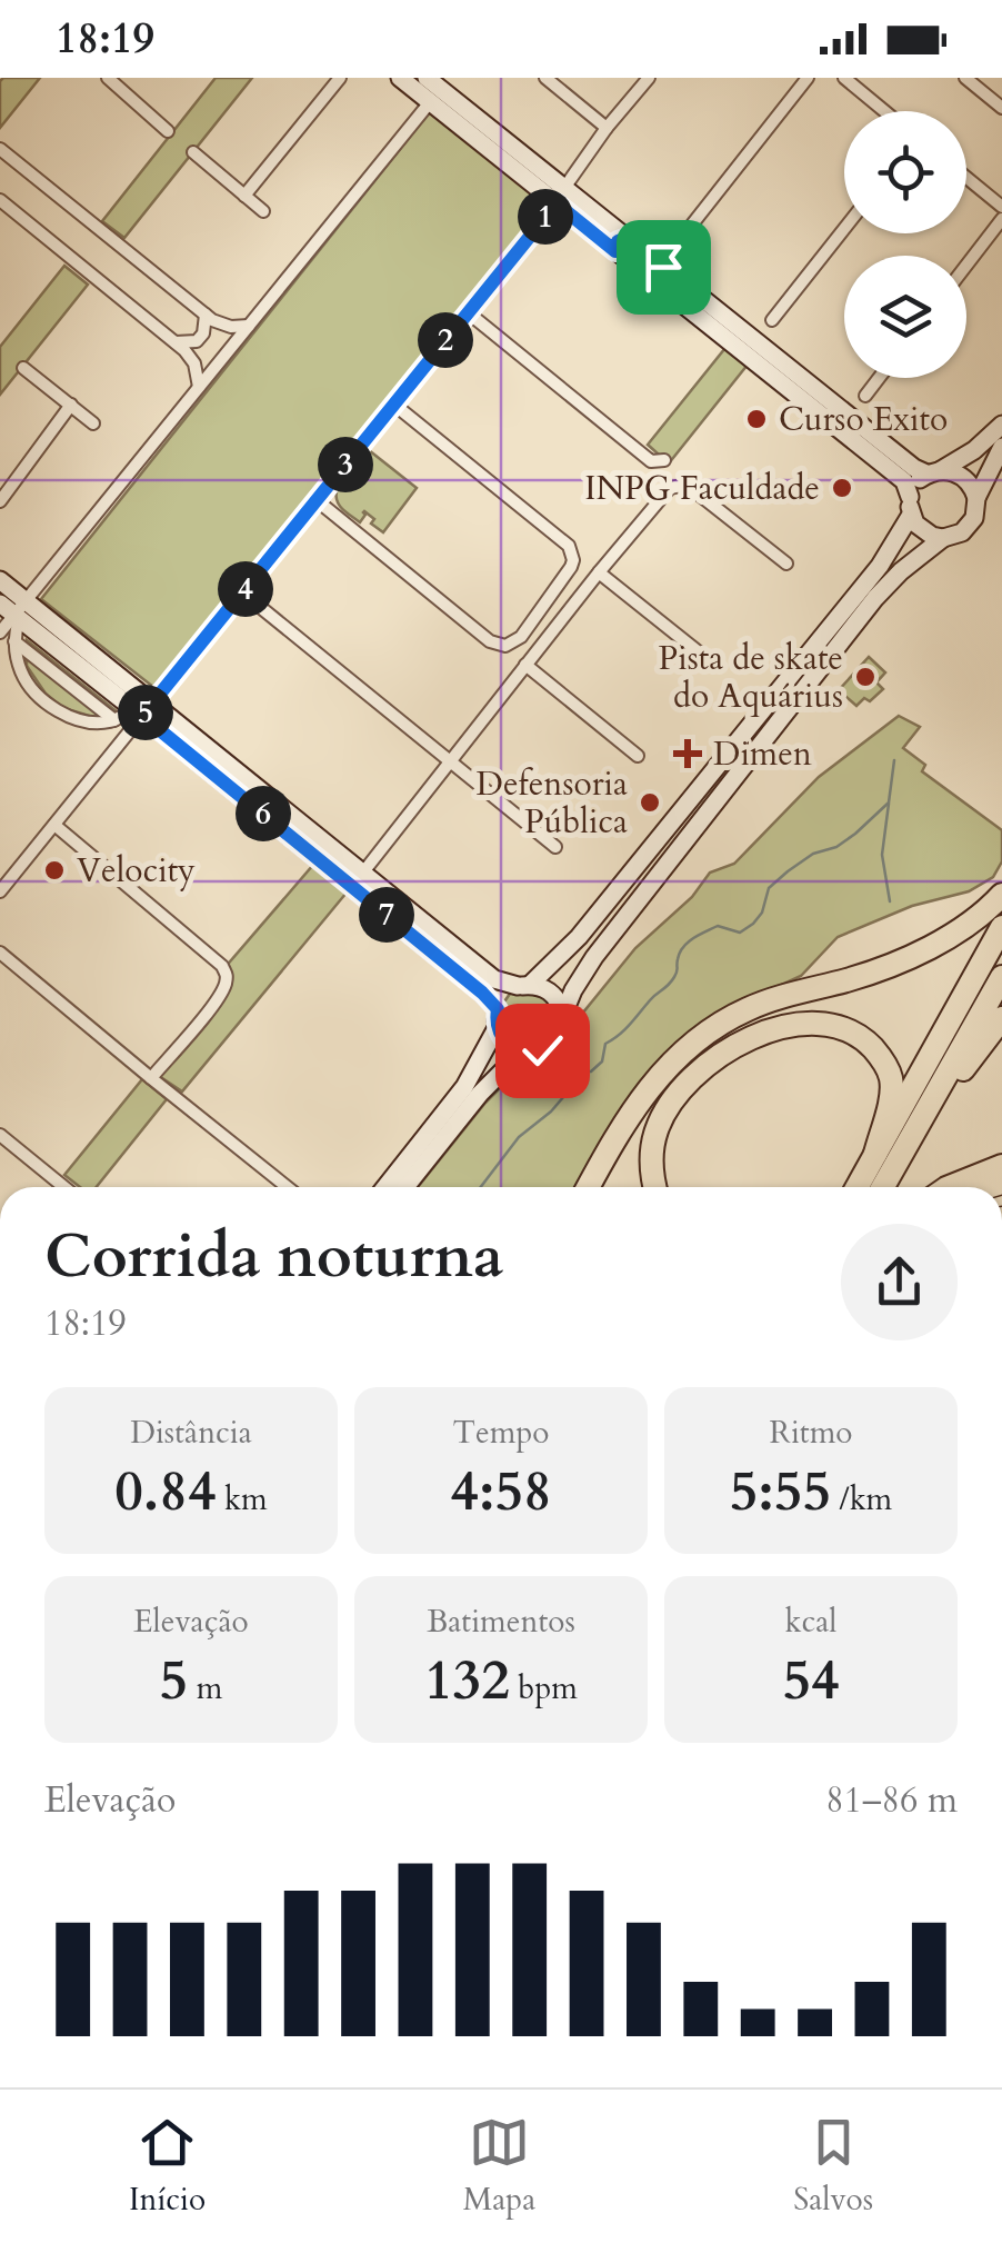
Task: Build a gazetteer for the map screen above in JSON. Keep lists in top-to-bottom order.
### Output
{
  "places": {
    "other": [
      "Curso Exito",
      "INPG Faculdade",
      "Pista de skate do Aquárius",
      "Defensoria Pública",
      "Velocity"
    ],
    "health": ["Dimen"]
  },
  "page": {
    "status": "18:19",
    "pins": [
      "1",
      "2",
      "3",
      "4",
      "5",
      "6",
      "7"
    ],
    "heading": ["Corrida noturna", "18:19"],
    "stats": [
      ["Distância", "0.84 km"],
      ["Tempo", "4:58"],
      ["Ritmo", "5:55 /km"],
      ["Elevação", "5 m"],
      ["Batimentos", "132 bpm"],
      ["kcal", "54"]
    ],
    "chart": ["Elevação", "81–86 m"],
    "tabs": ["Início", "Mapa", "Salvos"]
  }
}
